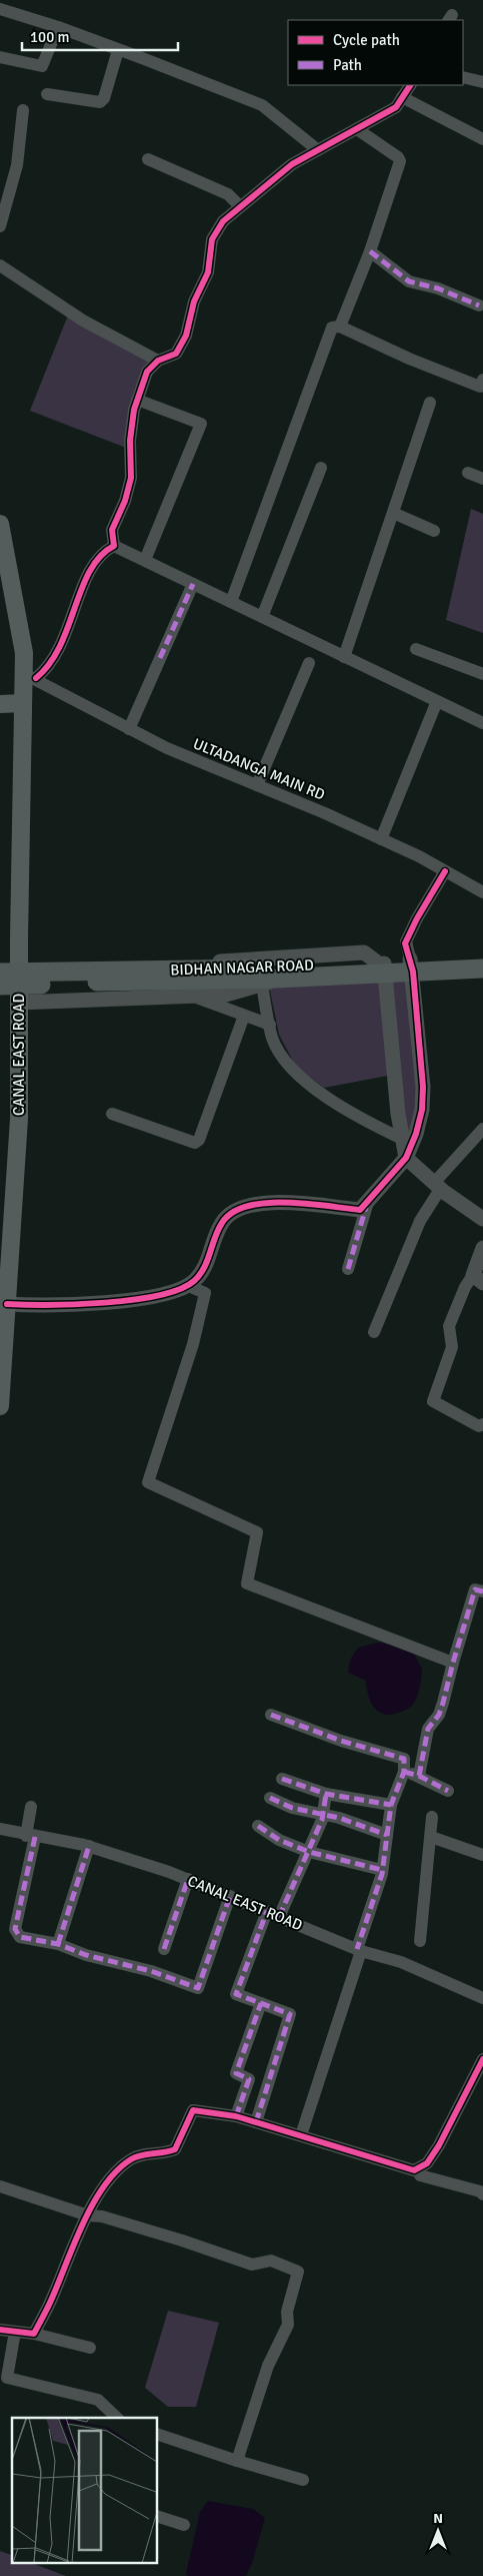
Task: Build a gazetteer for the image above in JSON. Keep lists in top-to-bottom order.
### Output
{
  "streets": {
    "main road": ["BIDHAN NAGAR ROAD", "CANAL EAST ROAD"],
    "street": ["ULTADANGA MAIN RD"]
  },
  "crossings": [
    ["ULTADANGA MAIN RD", "CANAL EAST ROAD"]
  ],
  "legend": ["Cycle path", "Path"],
  "scale_bar": "100 m",
  "north": "top"
}
